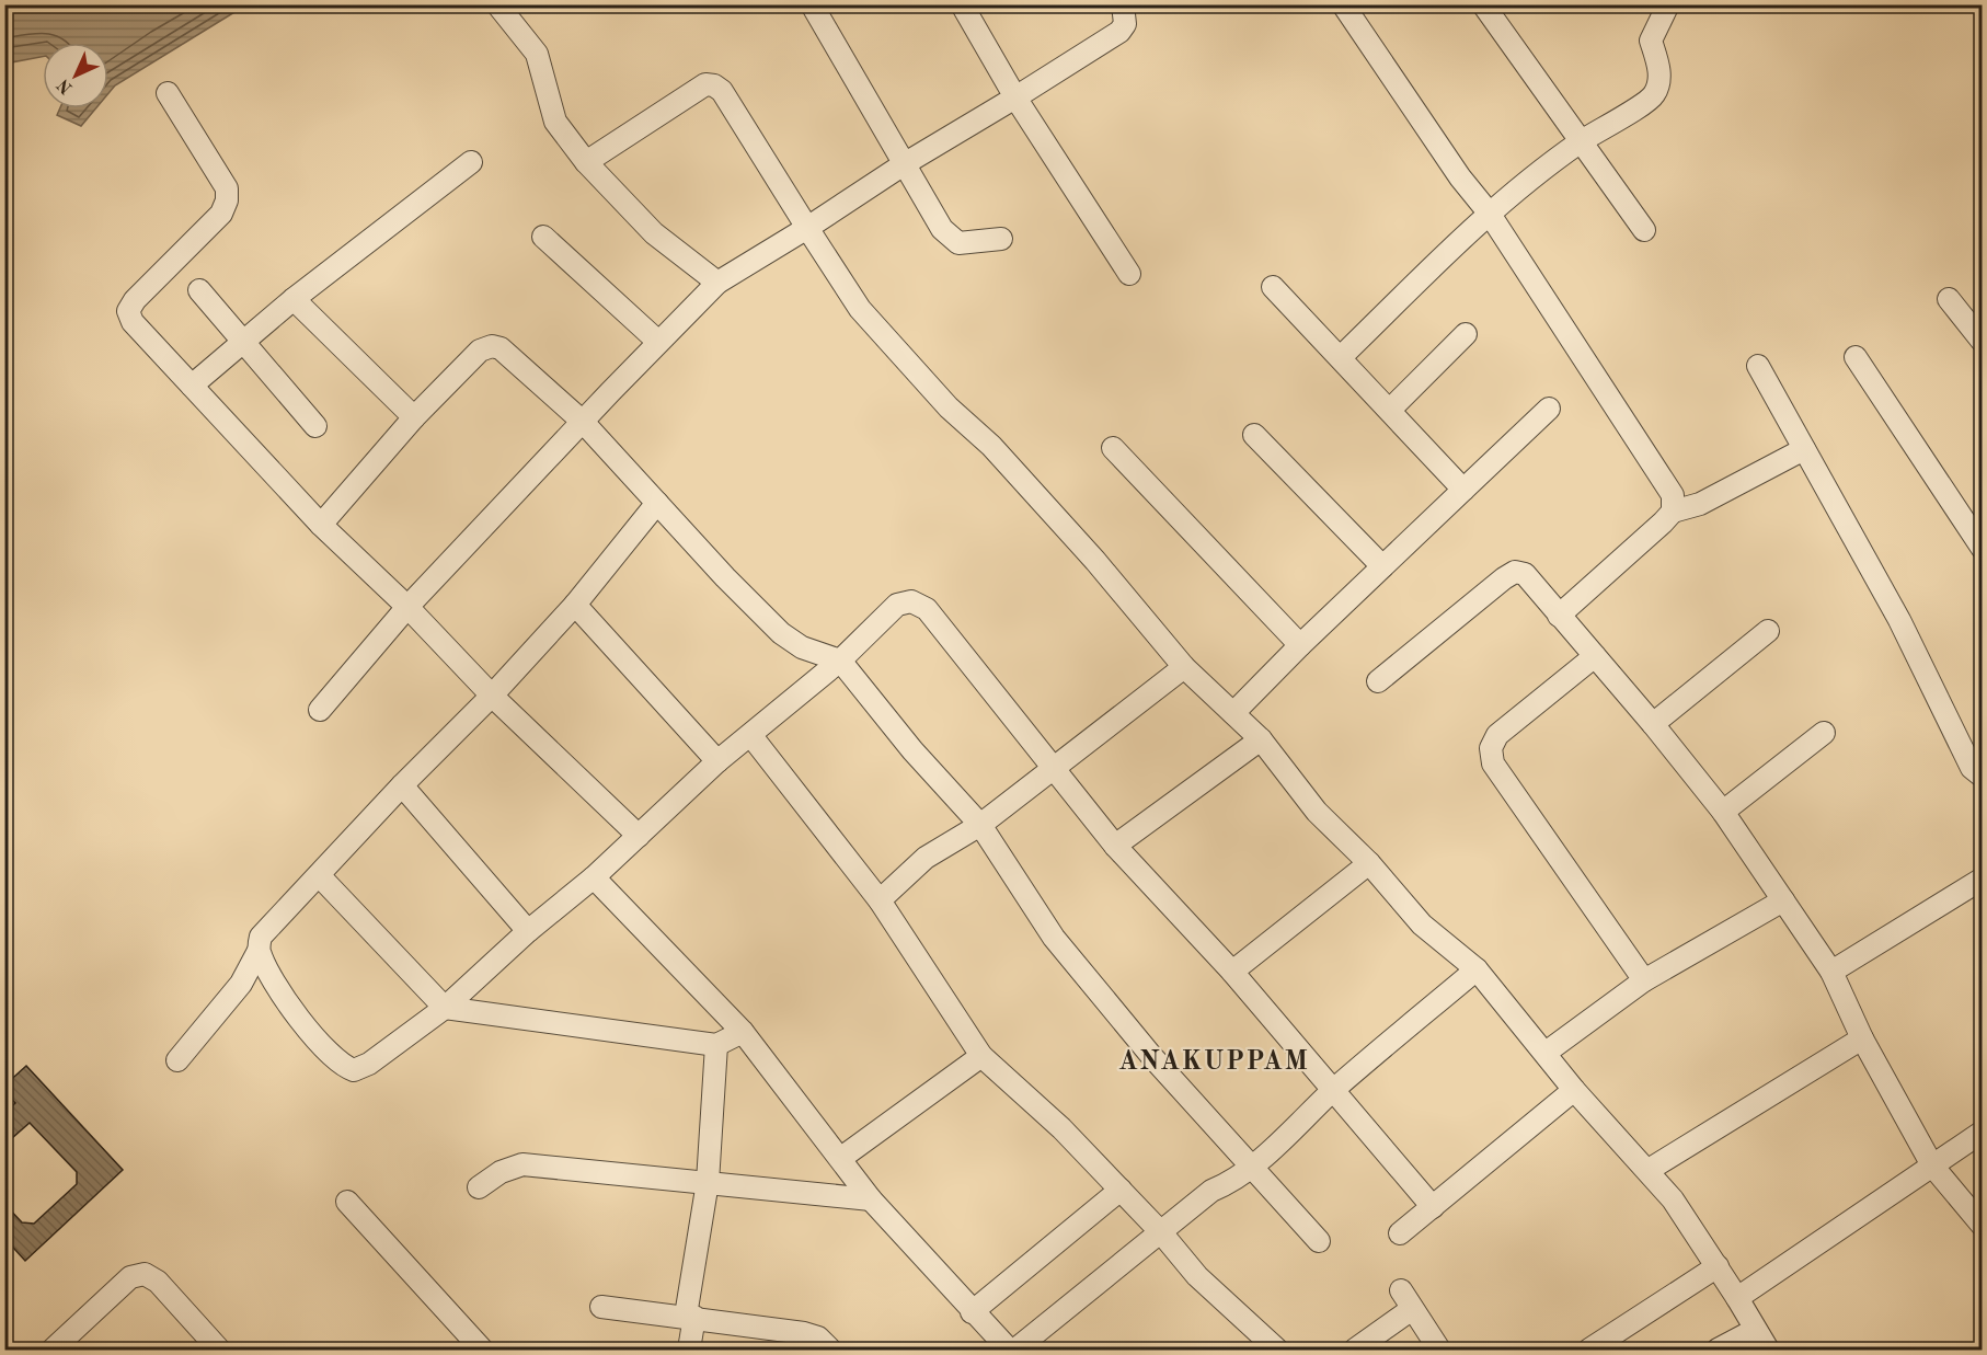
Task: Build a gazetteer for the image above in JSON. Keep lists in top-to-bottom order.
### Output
{
  "districts": ["ANAKUPPAM"],
  "north": "bottom left"
}
